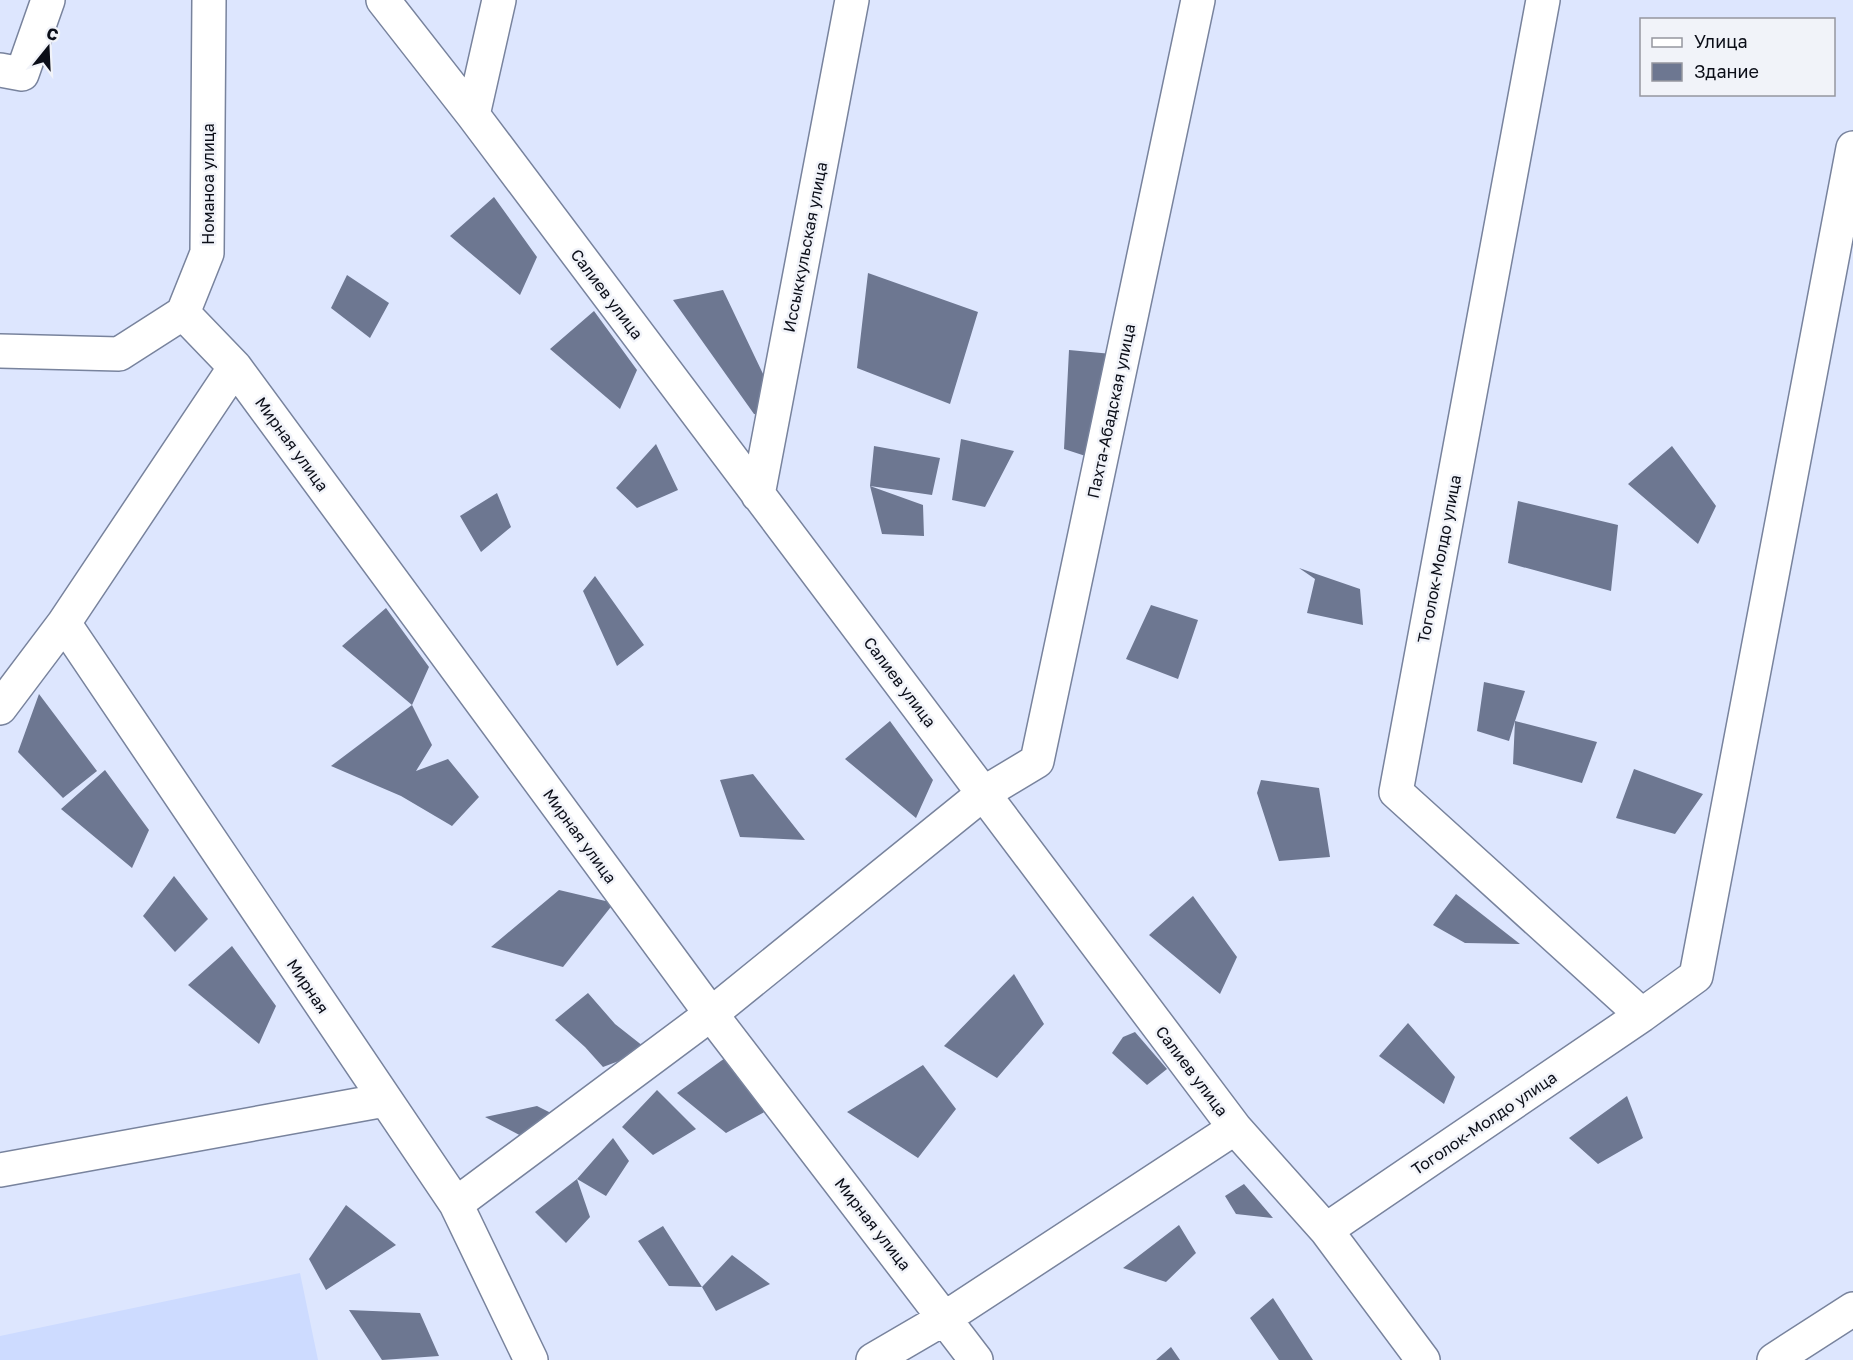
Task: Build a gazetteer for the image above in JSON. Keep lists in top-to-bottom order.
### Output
{
  "streets": {
    "street": [
      "Номаноа улица",
      "Иссыккульская улица",
      "Салиев улица",
      "Пахта-Абадская улица",
      "Мирная улица",
      "Тоголок-Молдо улица",
      "Мирная"
    ]
  },
  "crossings": [
    ["Номаноа улица", "Мирная улица"],
    ["Иссыккульская улица", "Салиев улица"],
    ["Салиев улица", "Пахта-Абадская улица"],
    ["Салиев улица", "Тоголок-Молдо улица"],
    ["Пахта-Абадская улица", "Мирная улица"],
    ["Пахта-Абадская улица", "Мирная"]
  ],
  "legend": ["Улица", "Здание"],
  "north": "top"
}
